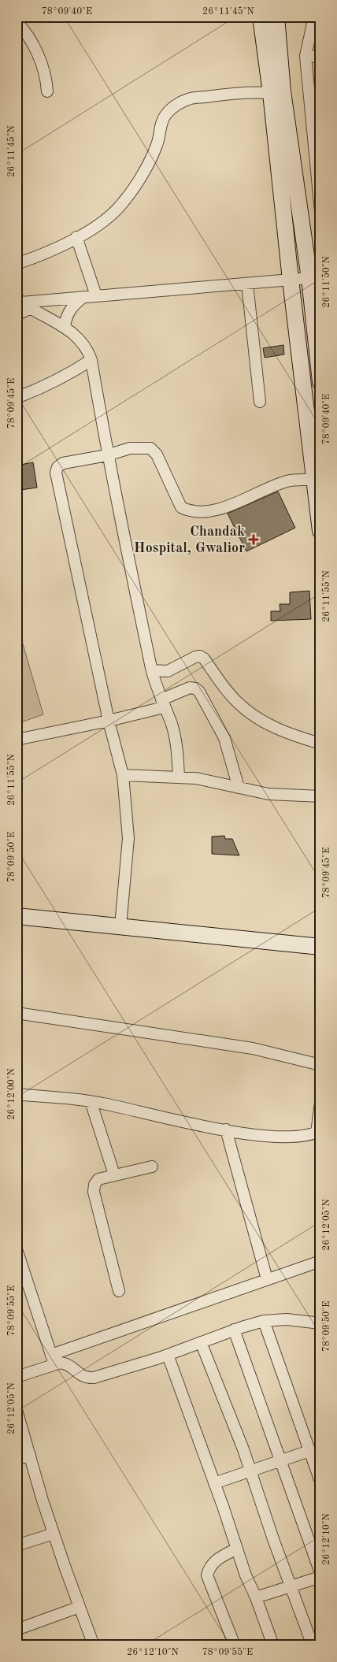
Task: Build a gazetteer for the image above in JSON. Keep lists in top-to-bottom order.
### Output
{
  "places": {
    "health": ["Chandak Hospital, Gwalior"]
  },
  "coordinates": [
    "78°09'40\"E",
    "26°11'45\"N",
    "26°11'50\"N",
    "78°09'45\"E",
    "26°11'55\"N",
    "78°09'50\"E",
    "26°12'00\"N",
    "26°12'05\"N",
    "78°09'55\"E",
    "26°12'10\"N"
  ]
}
